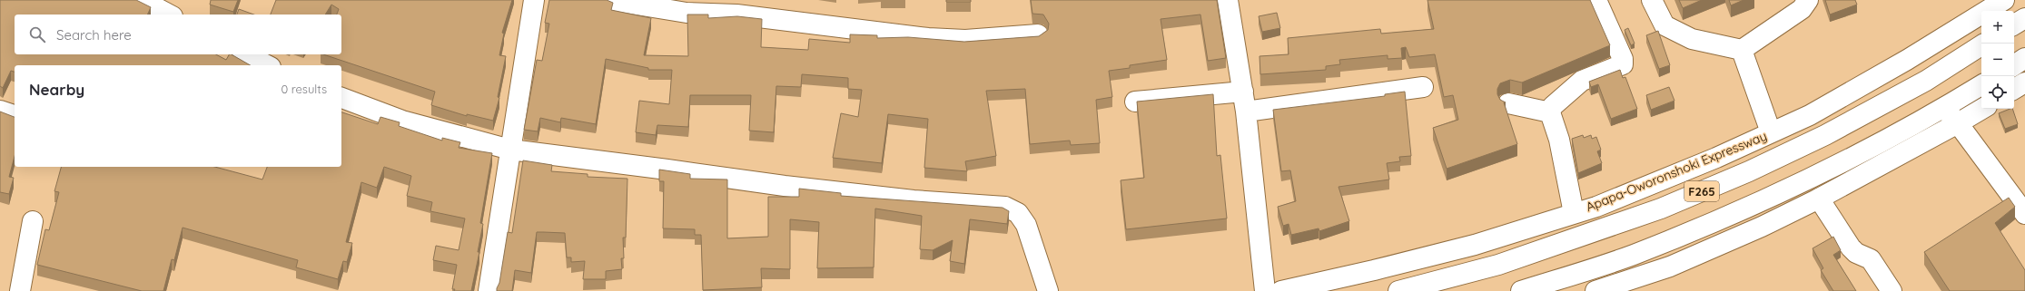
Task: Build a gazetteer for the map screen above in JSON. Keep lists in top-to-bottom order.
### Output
{
  "streets": {
    "main road": ["Apapa-Oworonshoki Expressway", "F265"]
  },
  "page": {
    "map_buttons": ["+", "−"],
    "search": "Search here",
    "heading": ["Nearby", "0 results"]
  }
}
